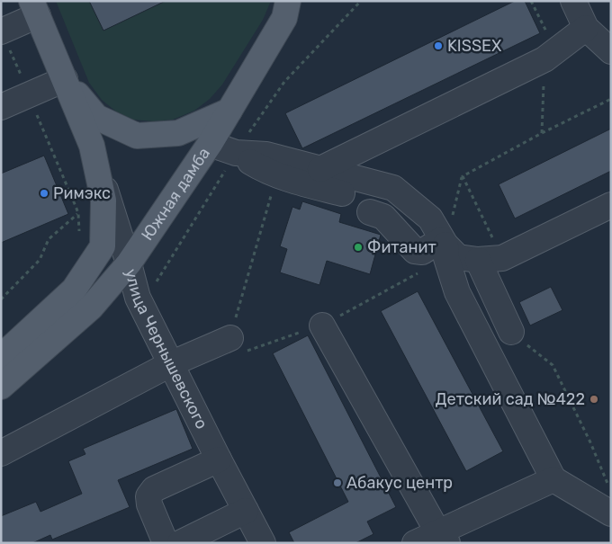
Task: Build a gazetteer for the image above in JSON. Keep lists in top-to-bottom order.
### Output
{
  "streets": {
    "main road": ["Южная дамба", "улица Чернышевского"]
  },
  "crossings": [
    ["Южная дамба", "улица Чернышевского"]
  ],
  "places": [
    "KISSEX",
    "Римэкс",
    "Фитанит",
    "Детский сад №422",
    "Абакус центр"
  ]
}
